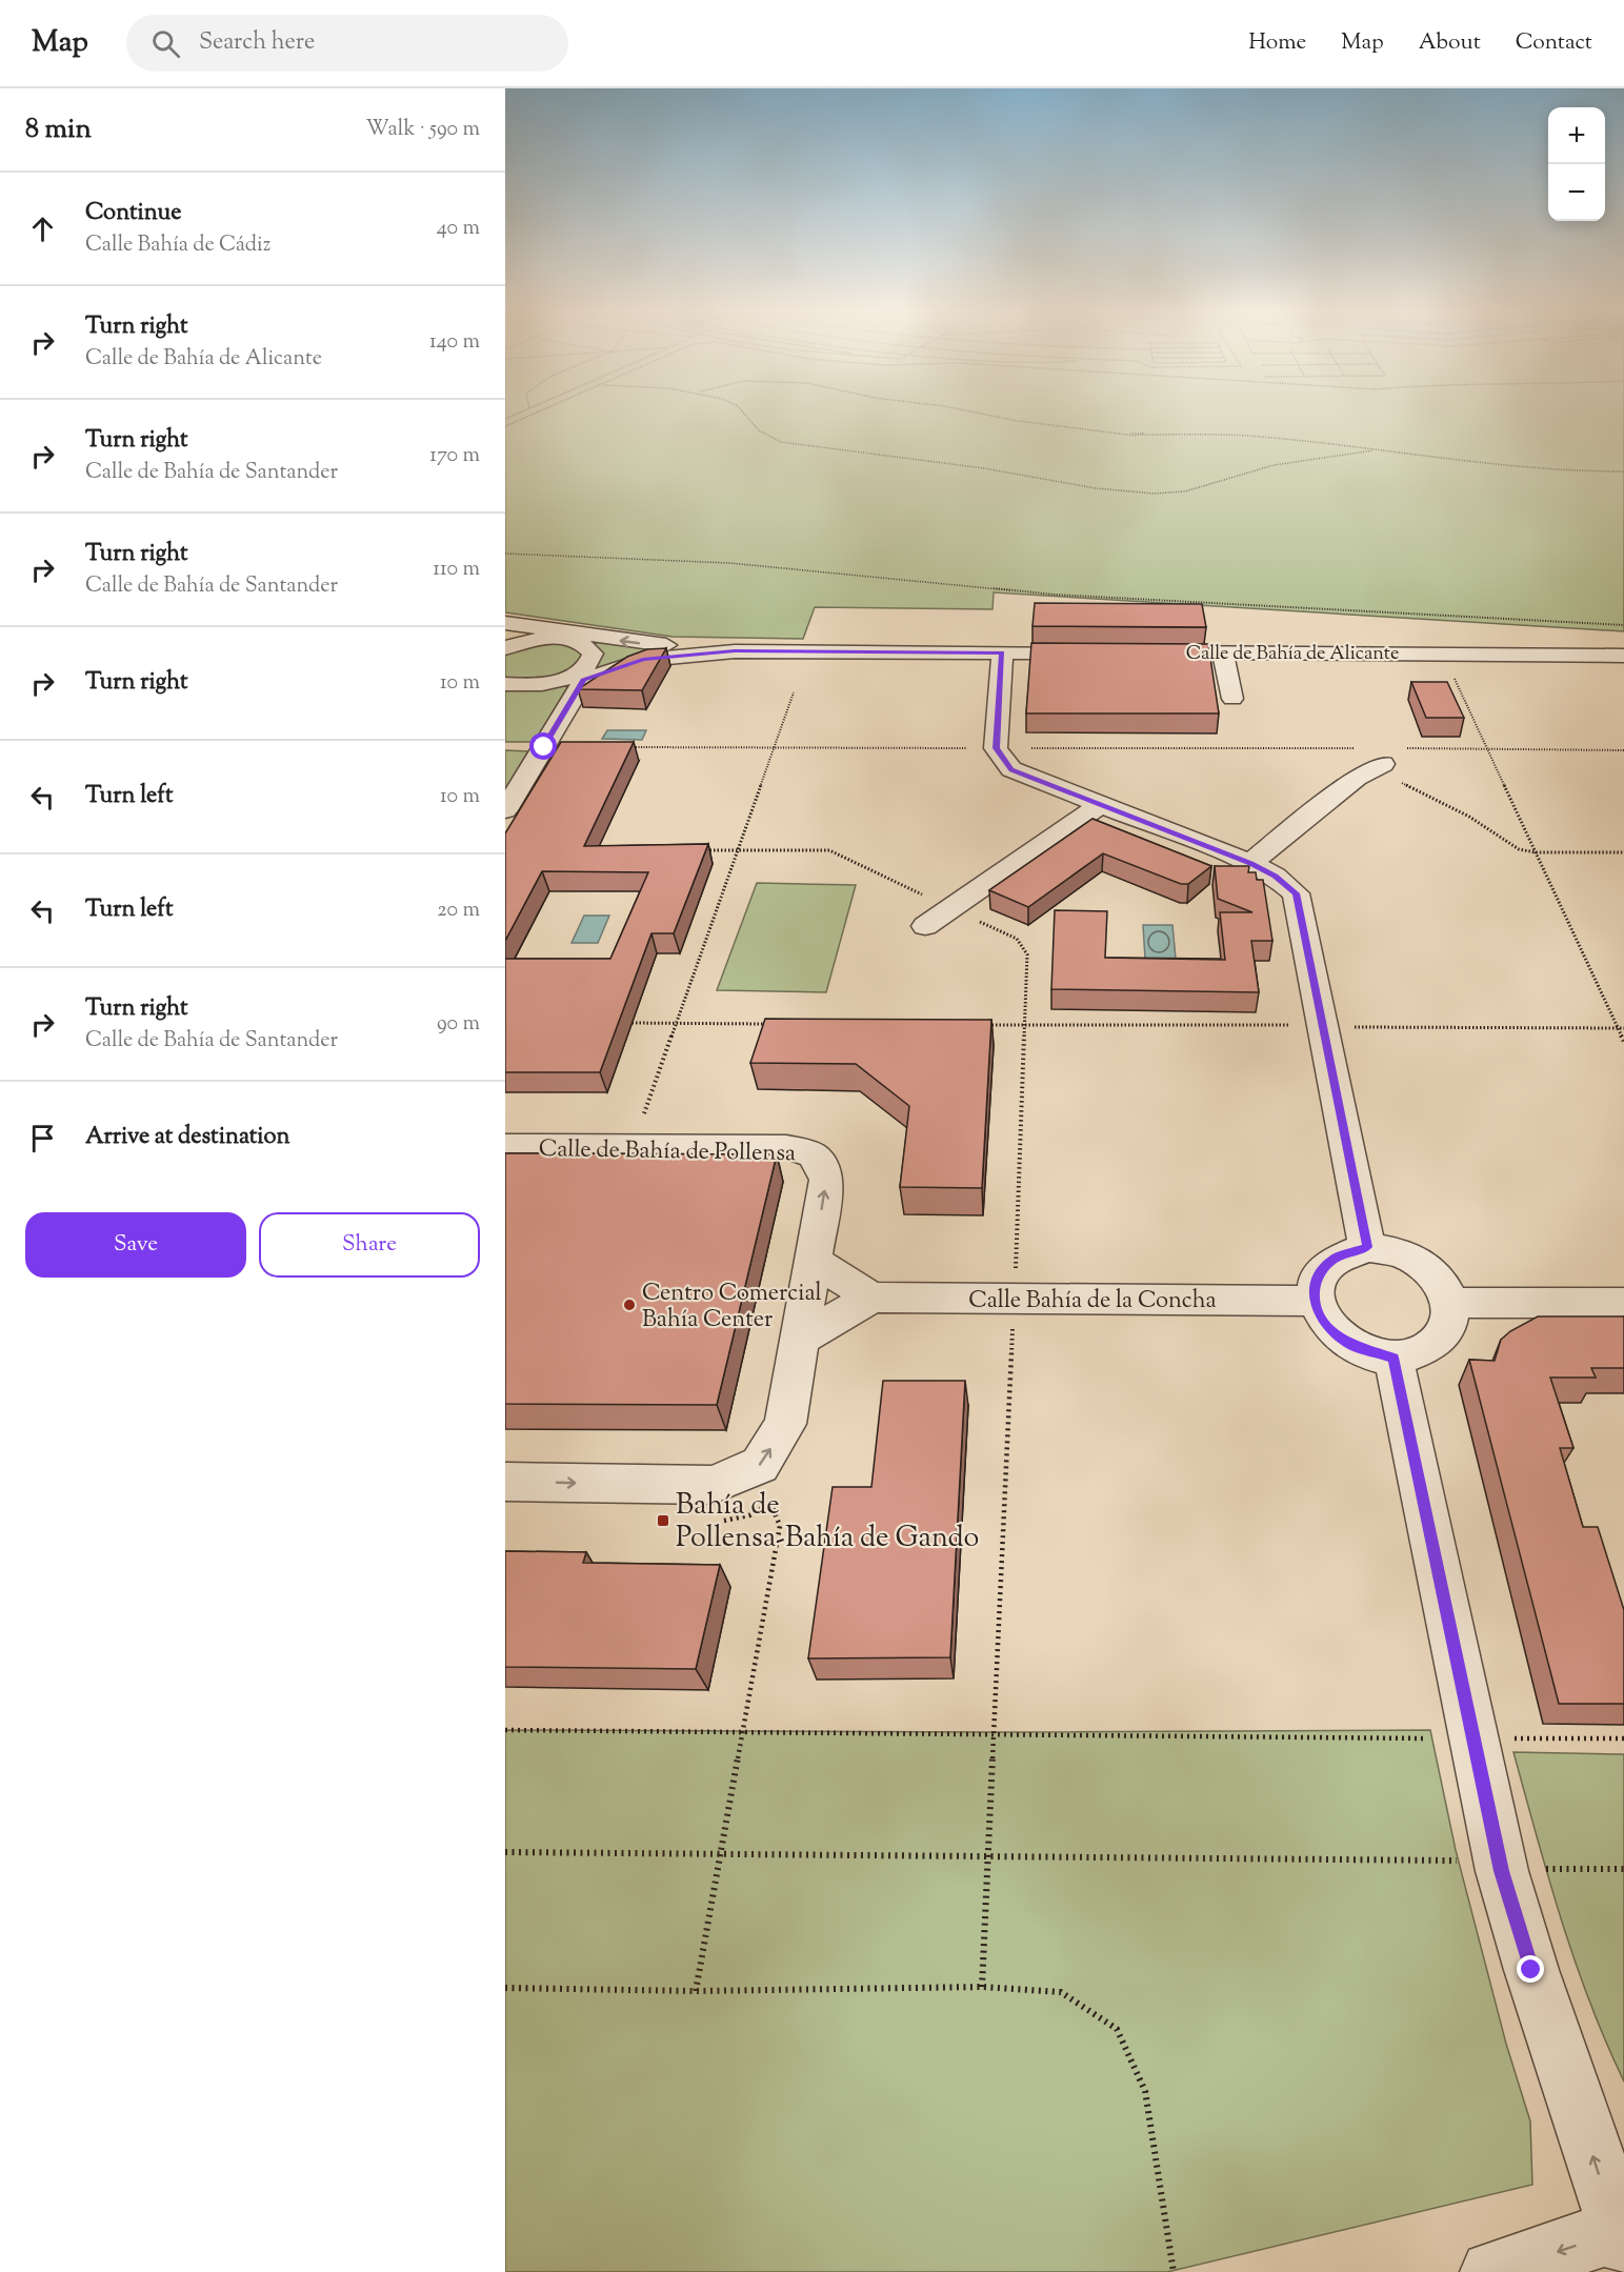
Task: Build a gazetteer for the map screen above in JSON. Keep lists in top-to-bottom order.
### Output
{
  "streets": {
    "street": ["Calle de Bahía de Alicante", "Calle de Bahía de Pollensa", "Calle Bahía de la Concha"]
  },
  "places": {
    "other": ["Centro Comercial Bahía Center"],
    "transit": ["Bahía de Pollensa-Bahía de Gando"]
  },
  "page": {
    "header": "Map",
    "search": "Search here",
    "nav": [
      "Home",
      "Map",
      "About",
      "Contact"
    ],
    "heading": ["8 min", "Walk · 590 m"],
    "map_buttons": ["+", "−"],
    "list": [
      ["Continue", "Calle Bahía de Cádiz", "40 m"],
      ["Turn right", "Calle de Bahía de Alicante", "140 m"],
      ["Turn right", "Calle de Bahía de Santander", "170 m"],
      ["Turn right", "Calle de Bahía de Santander", "110 m"],
      ["Turn right", "10 m"],
      ["Turn left", "10 m"],
      ["Turn left", "20 m"],
      ["Turn right", "Calle de Bahía de Santander", "90 m"],
      "Arrive at destination"
    ],
    "buttons": ["Save", "Share"]
  }
}
